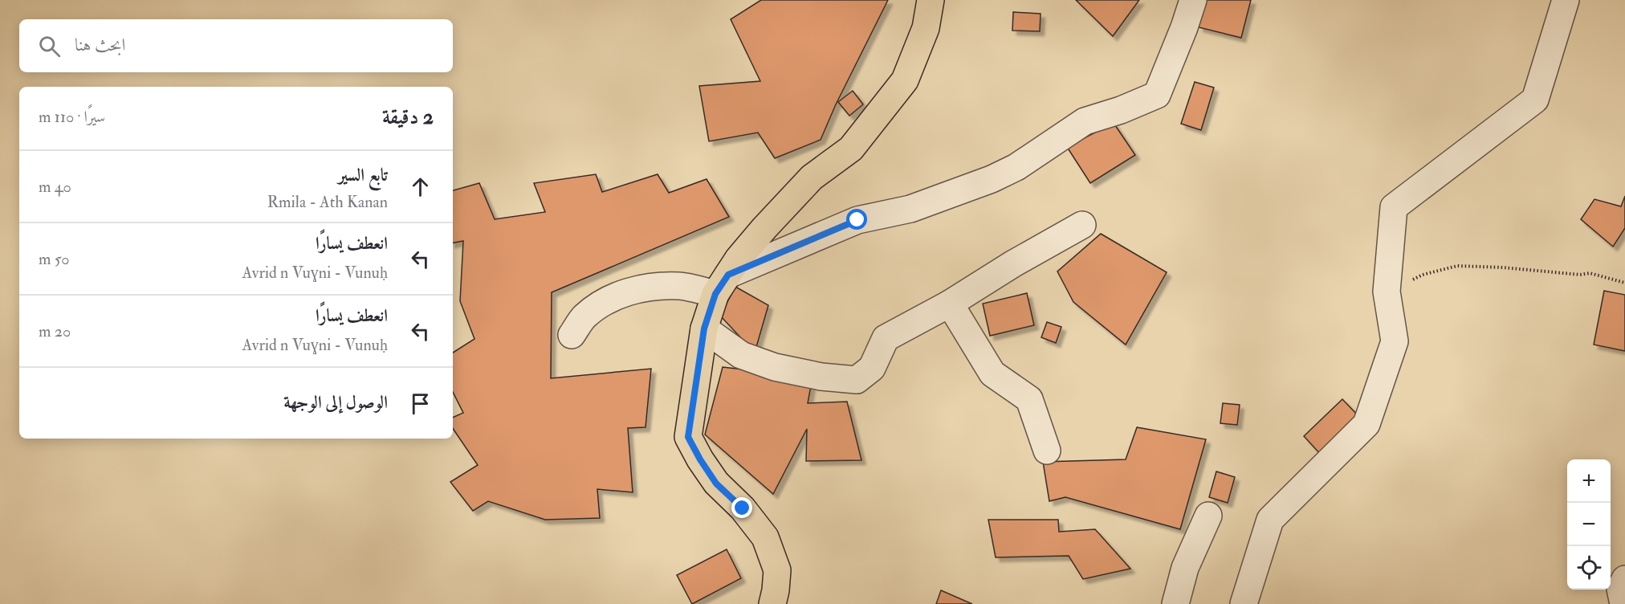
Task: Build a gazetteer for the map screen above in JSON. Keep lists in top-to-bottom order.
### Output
{
  "page": {
    "search": "ابحث هنا",
    "heading": ["2 دقيقة", "سيرًا · 110 m"],
    "list": [
      ["تابع السير", "Rmila - Ath Kanan", "40 m"],
      ["انعطف يسارًا", "Avrid n Vuɣni - Vunuḥ", "50 m"],
      ["انعطف يسارًا", "Avrid n Vuɣni - Vunuḥ", "20 m"],
      "الوصول إلى الوجهة"
    ],
    "map_buttons": ["+", "−"]
  }
}
